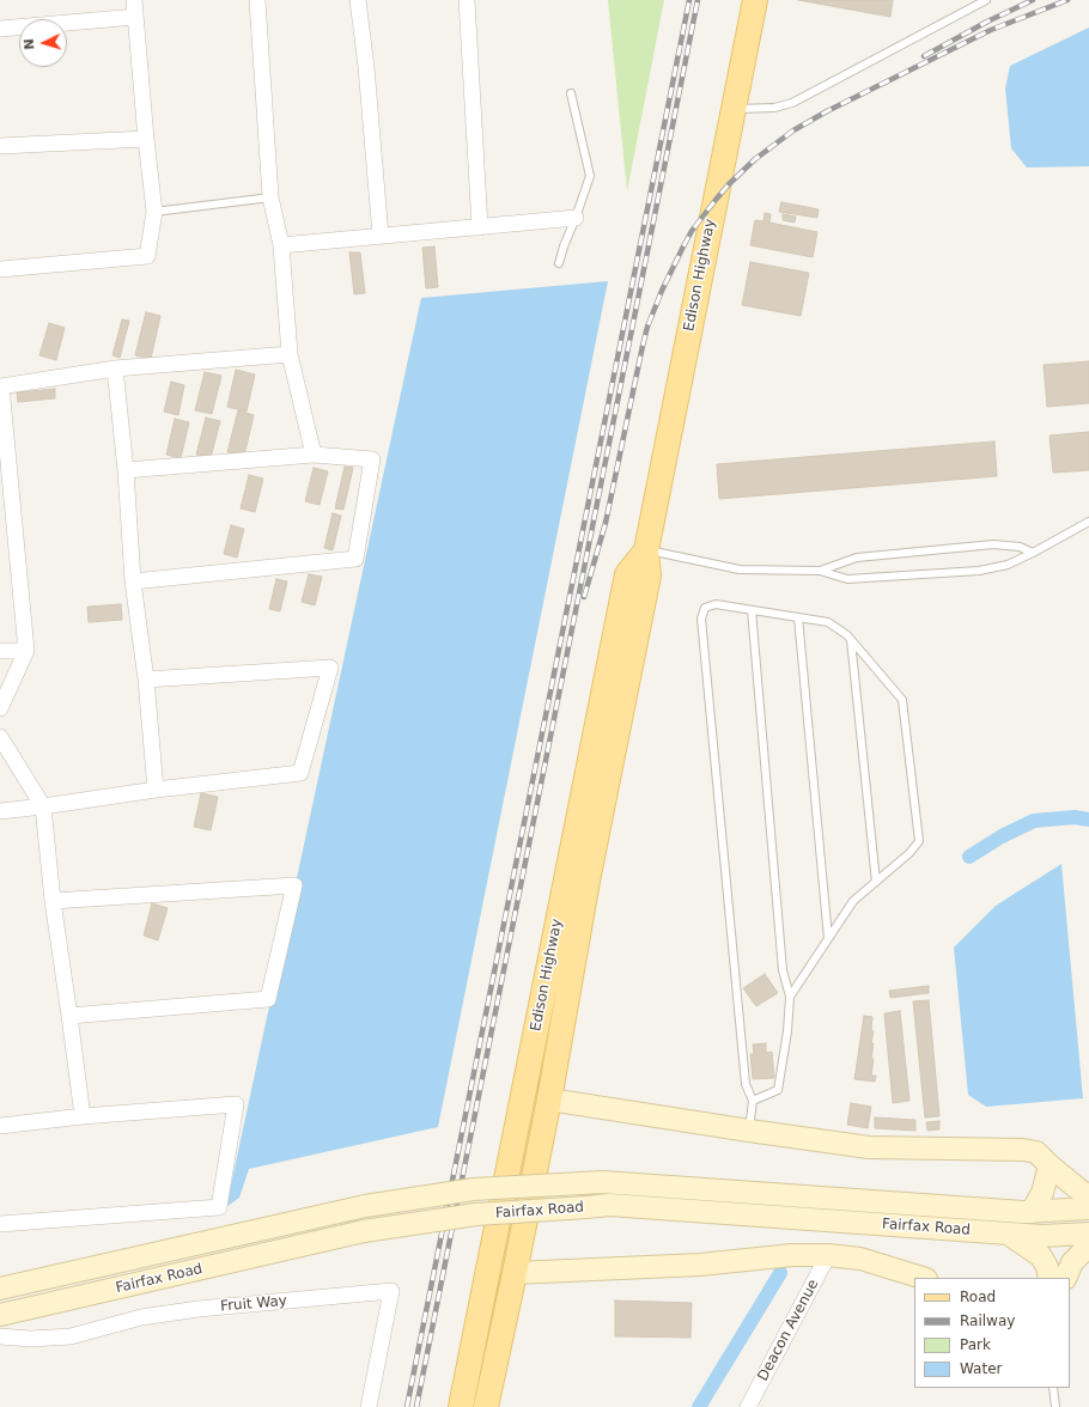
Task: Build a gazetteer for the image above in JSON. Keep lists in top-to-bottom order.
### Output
{
  "streets": {
    "main road": ["Edison Highway", "Fairfax Road"],
    "street": ["Fruit Way", "Deacon Avenue"]
  },
  "legend": [
    "Road",
    "Railway",
    "Park",
    "Water"
  ],
  "north": "left"
}
